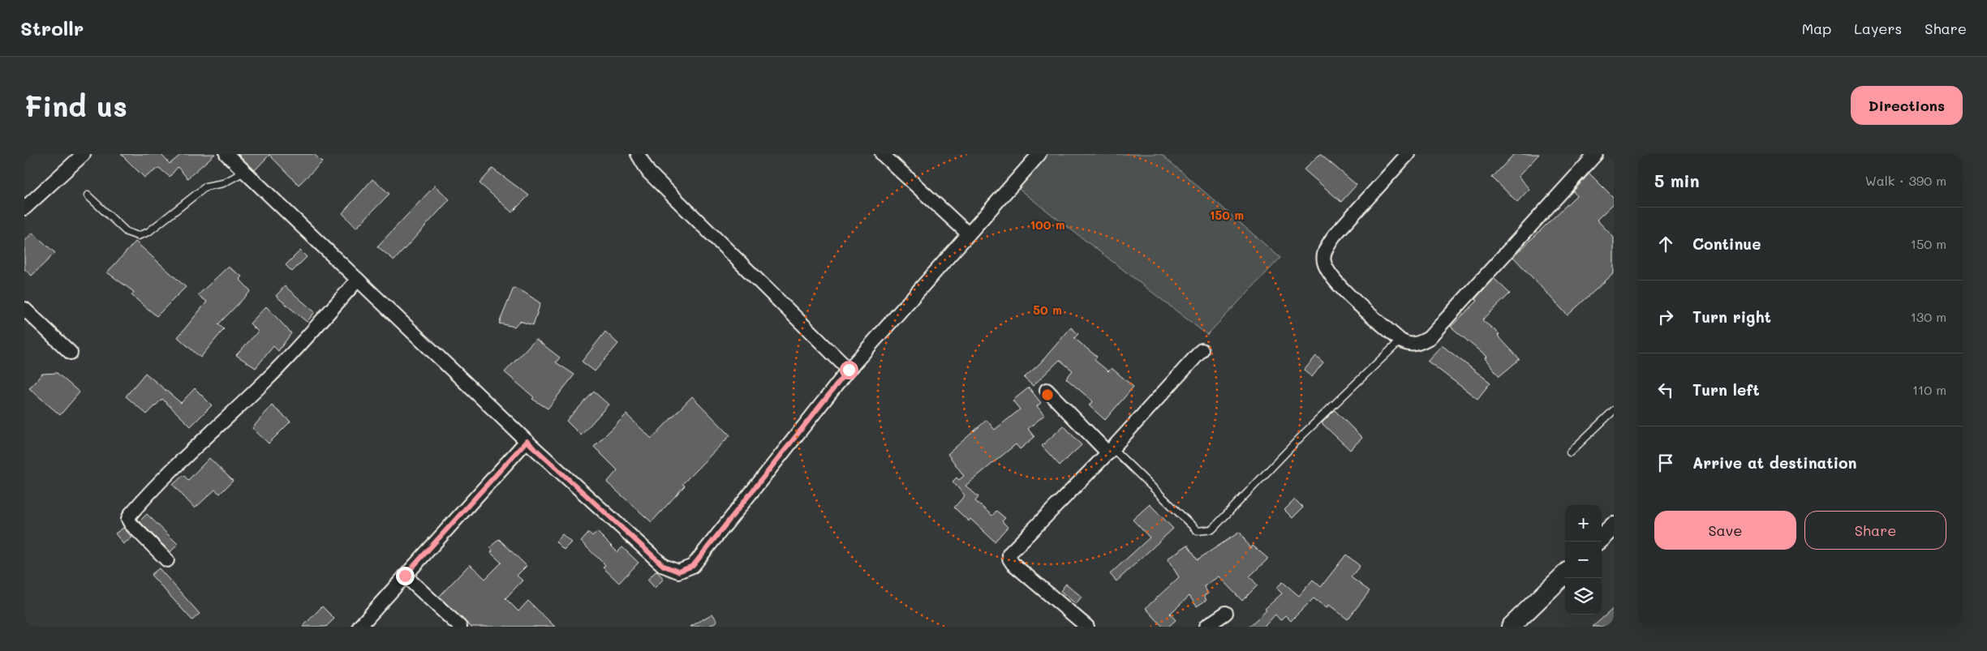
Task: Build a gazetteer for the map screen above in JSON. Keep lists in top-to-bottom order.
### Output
{
  "page": {
    "header": "Strollr",
    "nav": ["Map", "Layers", "Share"],
    "buttons": [
      "Directions",
      ["Save", "Share"]
    ],
    "title": "Find us",
    "heading": ["5 min", "Walk · 390 m"],
    "list": [
      ["Continue", "150 m"],
      ["Turn right", "130 m"],
      ["Turn left", "110 m"],
      "Arrive at destination"
    ],
    "map_buttons": ["+", "−"]
  },
  "rings": ["150 m", "100 m", "50 m"]
}
